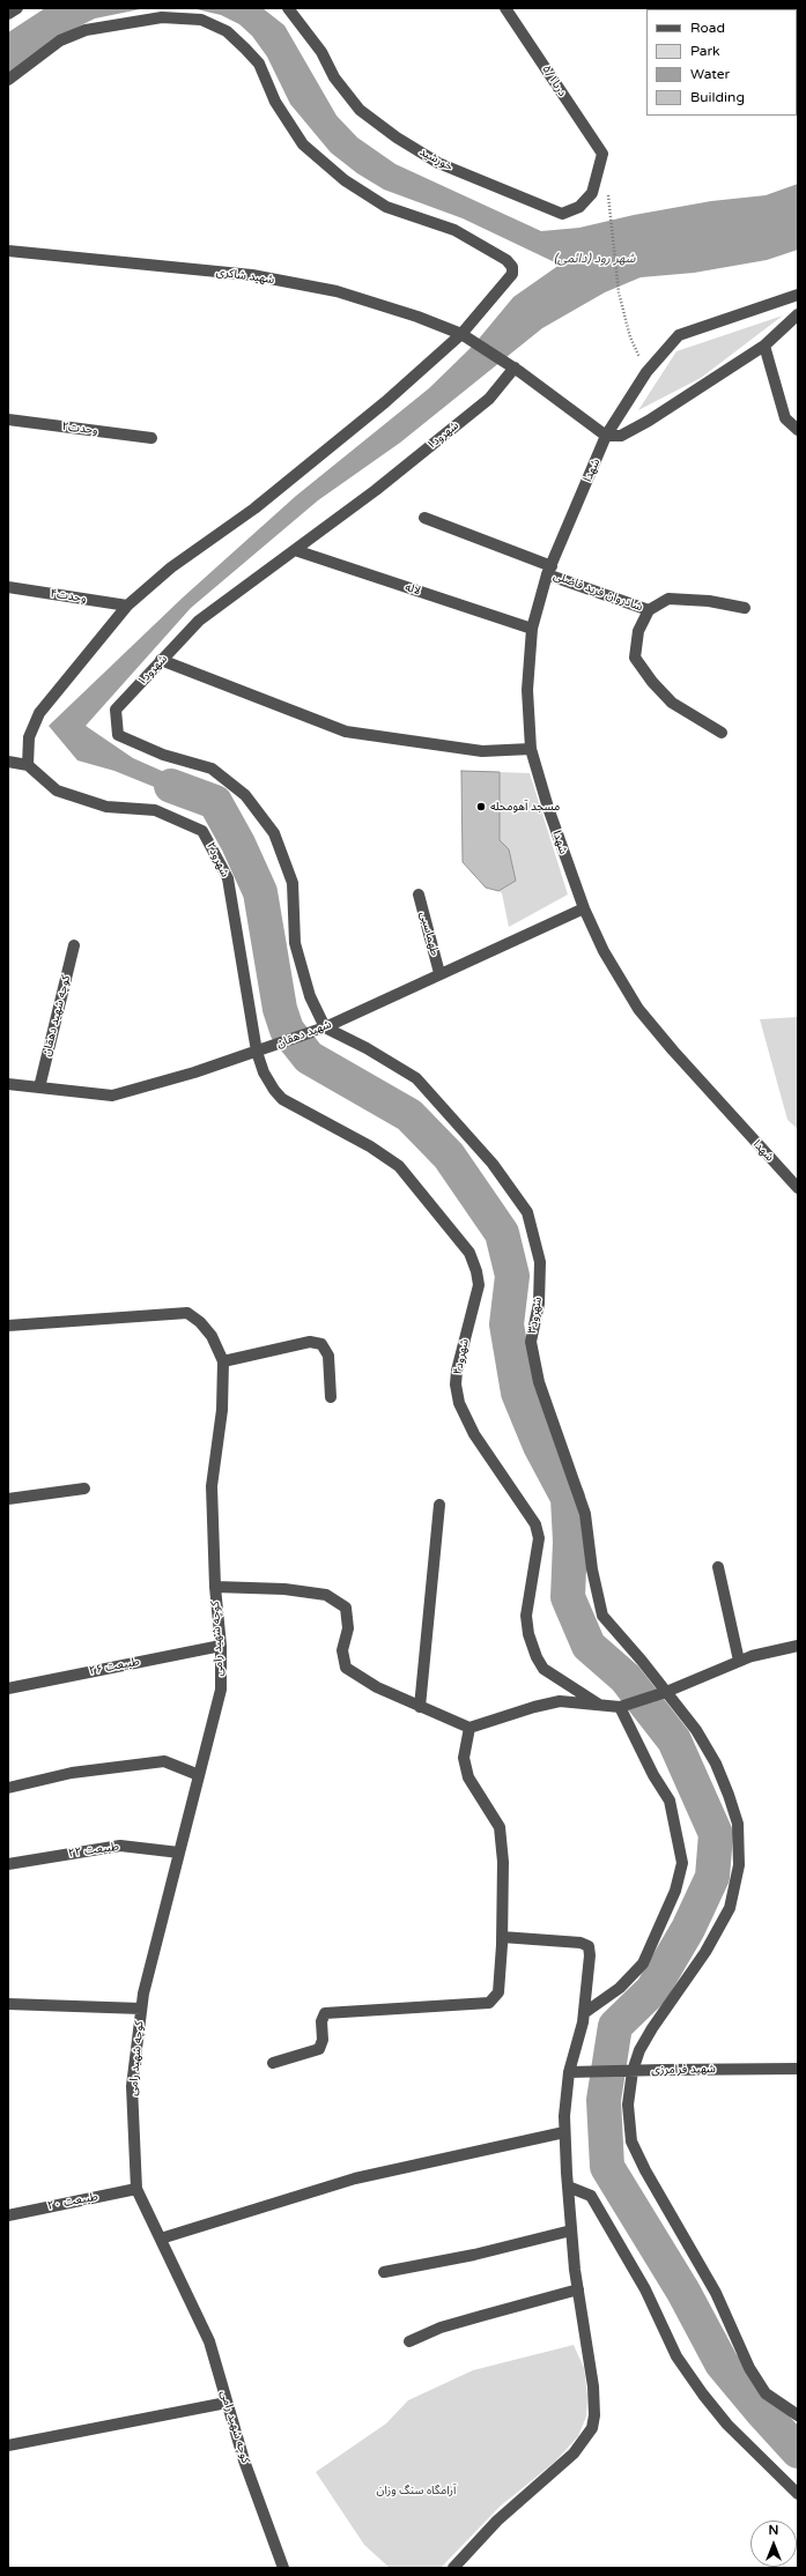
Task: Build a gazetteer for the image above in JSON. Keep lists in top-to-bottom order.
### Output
{
  "streets": {
    "street": [
      "دریا۵/۱",
      "خورشید",
      "شهید شاکری",
      "وحدت۲",
      "شهرود۱",
      "شهدا",
      "لاله",
      "شادروان فرید فاضلی",
      "وحدت۴",
      "شهرود۲",
      "طهماسبی",
      "کوچه شهید دهقان",
      "شهید دهقان",
      "شهرود۳",
      "شهرود۴",
      "کوچه شهید رامی",
      "طبیعت ۲۶",
      "طبیعت ۲۲",
      "شهید فرامرزی",
      "طبیعت ۲۰"
    ]
  },
  "crossings": [
    ["دریا۵/۱", "خورشید"],
    ["شهید شاکری", "شهرود۱"],
    ["شهید شاکری", "شهدا"],
    ["شهرود۱", "لاله"],
    ["شهرود۱", "شهید دهقان"],
    ["شهرود۱", "شهرود۳"],
    ["شهدا", "لاله"],
    ["شهدا", "شادروان فرید فاضلی"],
    ["شهدا", "شهید دهقان"],
    ["شهرود۲", "شهید دهقان"],
    ["شهرود۲", "شهرود۴"],
    ["طهماسبی", "شهید دهقان"],
    ["کوچه شهید دهقان", "شهید دهقان"],
    ["شهید دهقان", "شهرود۳"],
    ["شهید دهقان", "شهرود۴"],
    ["شهرود۳", "شهید فرامرزی"],
    ["کوچه شهید رامی", "طبیعت ۲۶"],
    ["کوچه شهید رامی", "طبیعت ۲۲"],
    ["کوچه شهید رامی", "طبیعت ۲۰"]
  ],
  "water": ["شهر رود (دائمی)"],
  "parks": ["آرامگاه سنگ وزان"],
  "places": ["مسجد آهومحله"],
  "legend": [
    "Road",
    "Park",
    "Water",
    "Building"
  ],
  "north": "top"
}
